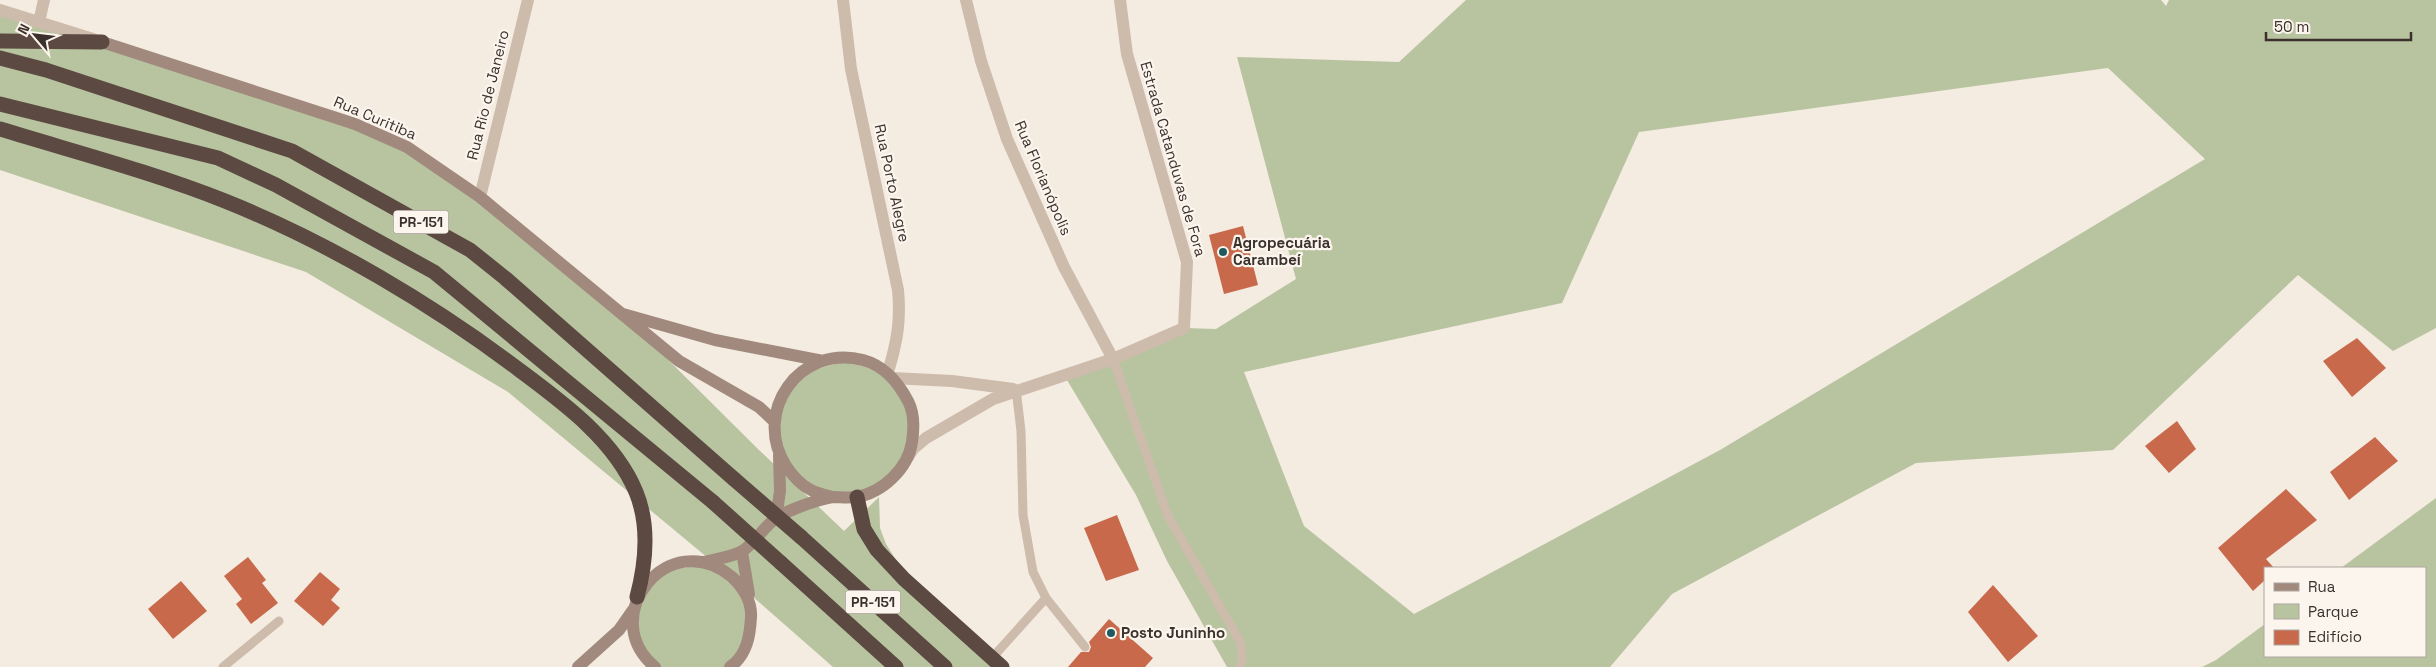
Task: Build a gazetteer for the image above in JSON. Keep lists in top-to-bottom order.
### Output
{
  "streets": {
    "highway": ["PR-151"],
    "main road": ["Rua Curitiba"],
    "street": [
      "Rua Rio de Janeiro",
      "Estrada Catanduvas de Fora",
      "Rua Florianópolis",
      "Rua Porto Alegre"
    ]
  },
  "crossings": [
    ["Rua Rio de Janeiro", "Rua Curitiba"],
    ["Rua Curitiba", "Estrada Catanduvas de Fora"],
    ["Rua Curitiba", "Rua Porto Alegre"],
    ["Estrada Catanduvas de Fora", "Rua Florianópolis"],
    ["Estrada Catanduvas de Fora", "Rua Porto Alegre"]
  ],
  "places": ["Agropecuária Carambeí", "Posto Juninho"],
  "legend": ["Rua", "Parque", "Edifício"],
  "scale_bar": "50 m",
  "north": "top left"
}
